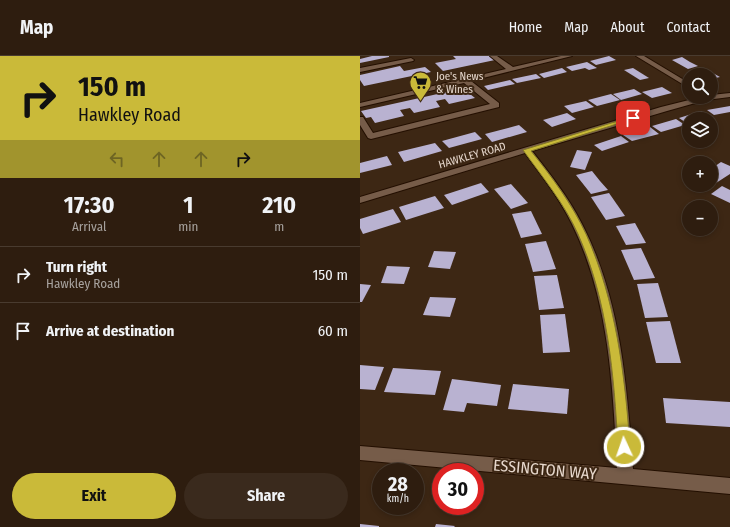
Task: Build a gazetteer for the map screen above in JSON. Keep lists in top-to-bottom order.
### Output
{
  "streets": {
    "street": ["HAWKLEY ROAD", "ESSINGTON WAY"]
  },
  "places": {
    "supermarket": ["Joe's News & Wines"]
  },
  "page": {
    "header": "Map",
    "nav": [
      "Home",
      "Map",
      "About",
      "Contact"
    ],
    "turn": ["150 m", "Hawkley Road"],
    "map_buttons": ["+", "−"],
    "eta": [
      "17:30",
      "Arrival",
      "1",
      "min",
      "210",
      "m"
    ],
    "list": [
      {
        "name": "Turn right",
        "note": "Hawkley Road",
        "value": "150 m"
      },
      {
        "name": "Arrive at destination",
        "value": "60 m"
      }
    ],
    "speed": "28 km/h",
    "limit": "30",
    "buttons": ["Exit", "Share"]
  }
}
